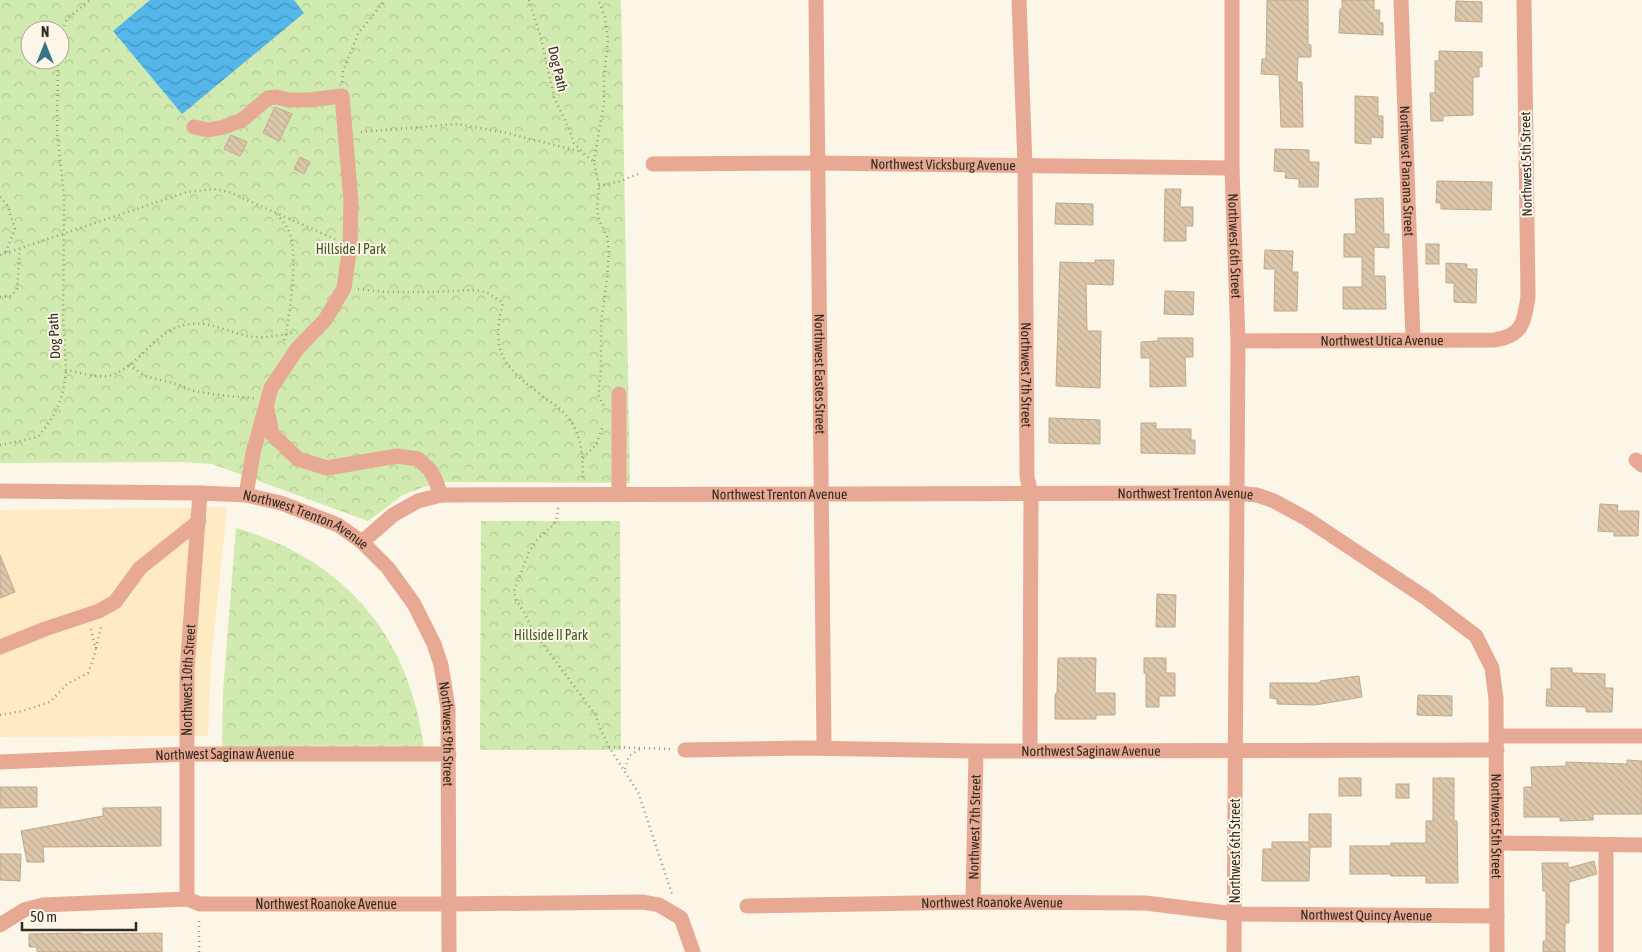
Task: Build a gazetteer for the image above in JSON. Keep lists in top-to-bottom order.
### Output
{
  "streets": {
    "street": [
      "Northwest 5th Street",
      "Northwest Vicksburg Avenue",
      "Northwest Panama Street",
      "Northwest 6th Street",
      "Northwest Utica Avenue",
      "Northwest Eastes Street",
      "Northwest 7th Street",
      "Northwest Trenton Avenue",
      "Northwest 10th Street",
      "Northwest 9th Street",
      "Northwest Saginaw Avenue",
      "Northwest Roanoke Avenue",
      "Northwest Quincy Avenue"
    ],
    "path": ["Dog Path"]
  },
  "crossings": [
    ["Northwest 5th Street", "Northwest Utica Avenue"],
    ["Northwest 5th Street", "Northwest Trenton Avenue"],
    ["Northwest 5th Street", "Northwest Saginaw Avenue"],
    ["Northwest 5th Street", "Northwest Quincy Avenue"],
    ["Northwest Vicksburg Avenue", "Northwest 6th Street"],
    ["Northwest Vicksburg Avenue", "Northwest Eastes Street"],
    ["Northwest Vicksburg Avenue", "Northwest 7th Street"],
    ["Northwest Panama Street", "Northwest Utica Avenue"],
    ["Northwest 6th Street", "Northwest Utica Avenue"],
    ["Northwest 6th Street", "Northwest Trenton Avenue"],
    ["Northwest 6th Street", "Northwest Saginaw Avenue"],
    ["Northwest 6th Street", "Northwest Roanoke Avenue"],
    ["Northwest 6th Street", "Northwest Quincy Avenue"],
    ["Northwest Eastes Street", "Northwest Trenton Avenue"],
    ["Northwest Eastes Street", "Northwest Saginaw Avenue"],
    ["Northwest 7th Street", "Northwest Trenton Avenue"],
    ["Northwest 7th Street", "Northwest Saginaw Avenue"],
    ["Northwest 7th Street", "Northwest Roanoke Avenue"],
    ["Northwest Trenton Avenue", "Northwest 10th Street"],
    ["Northwest Trenton Avenue", "Northwest 9th Street"],
    ["Northwest 10th Street", "Northwest Saginaw Avenue"],
    ["Northwest 10th Street", "Northwest Roanoke Avenue"],
    ["Northwest 9th Street", "Northwest Saginaw Avenue"],
    ["Northwest 9th Street", "Northwest Roanoke Avenue"],
    ["Northwest Roanoke Avenue", "Northwest Quincy Avenue"]
  ],
  "parks": ["Hillside I Park", "Hillside II Park"],
  "scale_bar": "50 m",
  "north": "top"
}
